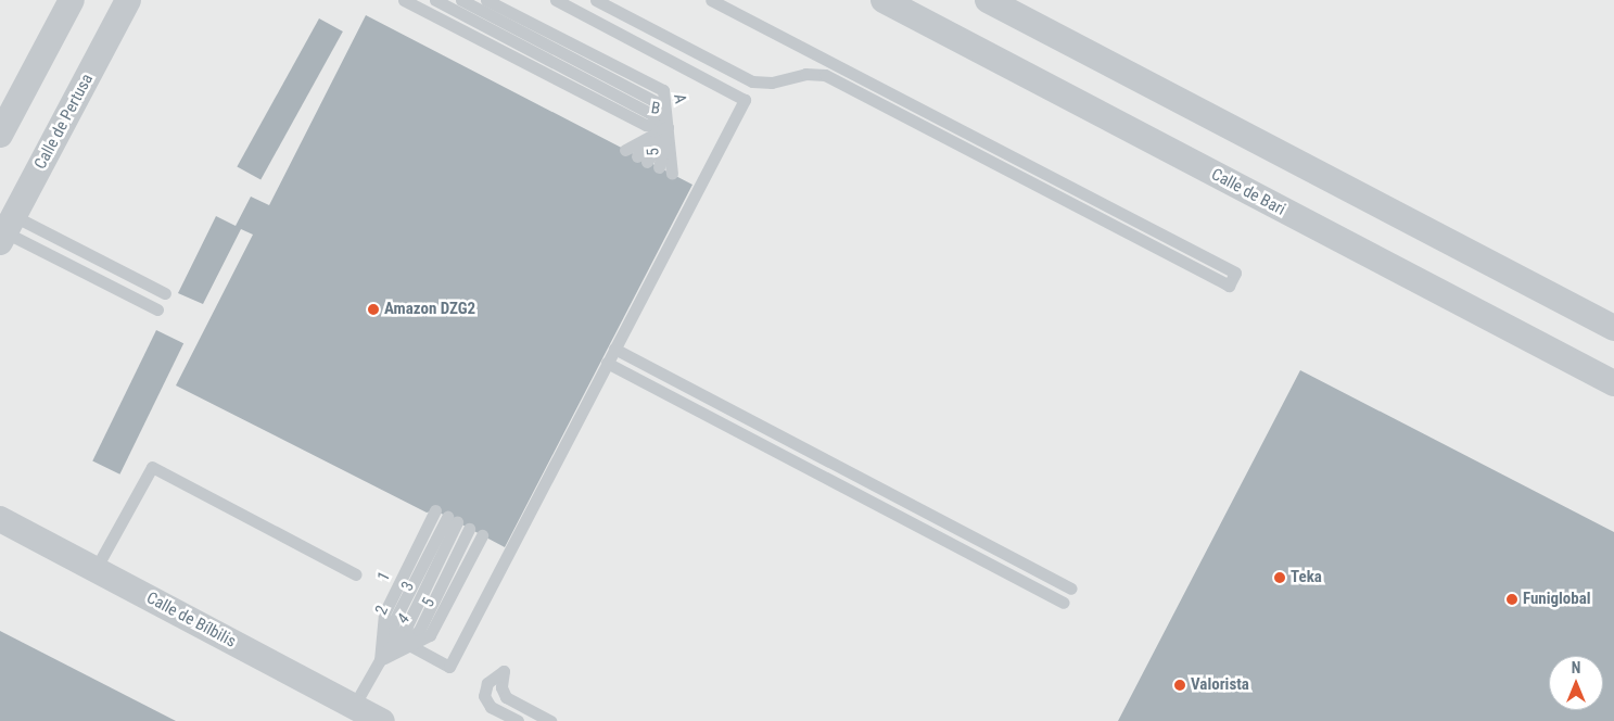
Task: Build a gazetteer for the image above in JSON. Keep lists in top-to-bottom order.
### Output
{
  "streets": {
    "street": ["Calle de Pertusa", "Calle de Bari", "Calle de Bílbilis"],
    "lane": [
      "A",
      "B",
      "5",
      "1",
      "2",
      "4"
    ]
  },
  "crossings": [
    ["A", "B"],
    ["A", "5"],
    ["B", "5"],
    ["5", "1"],
    ["5", "2"],
    ["5", "4"],
    ["1", "2"],
    ["1", "4"],
    ["2", "4"]
  ],
  "places": [
    "Amazon DZG2",
    "Teka",
    "Funiglobal",
    "Valorista"
  ],
  "north": "top"
}
